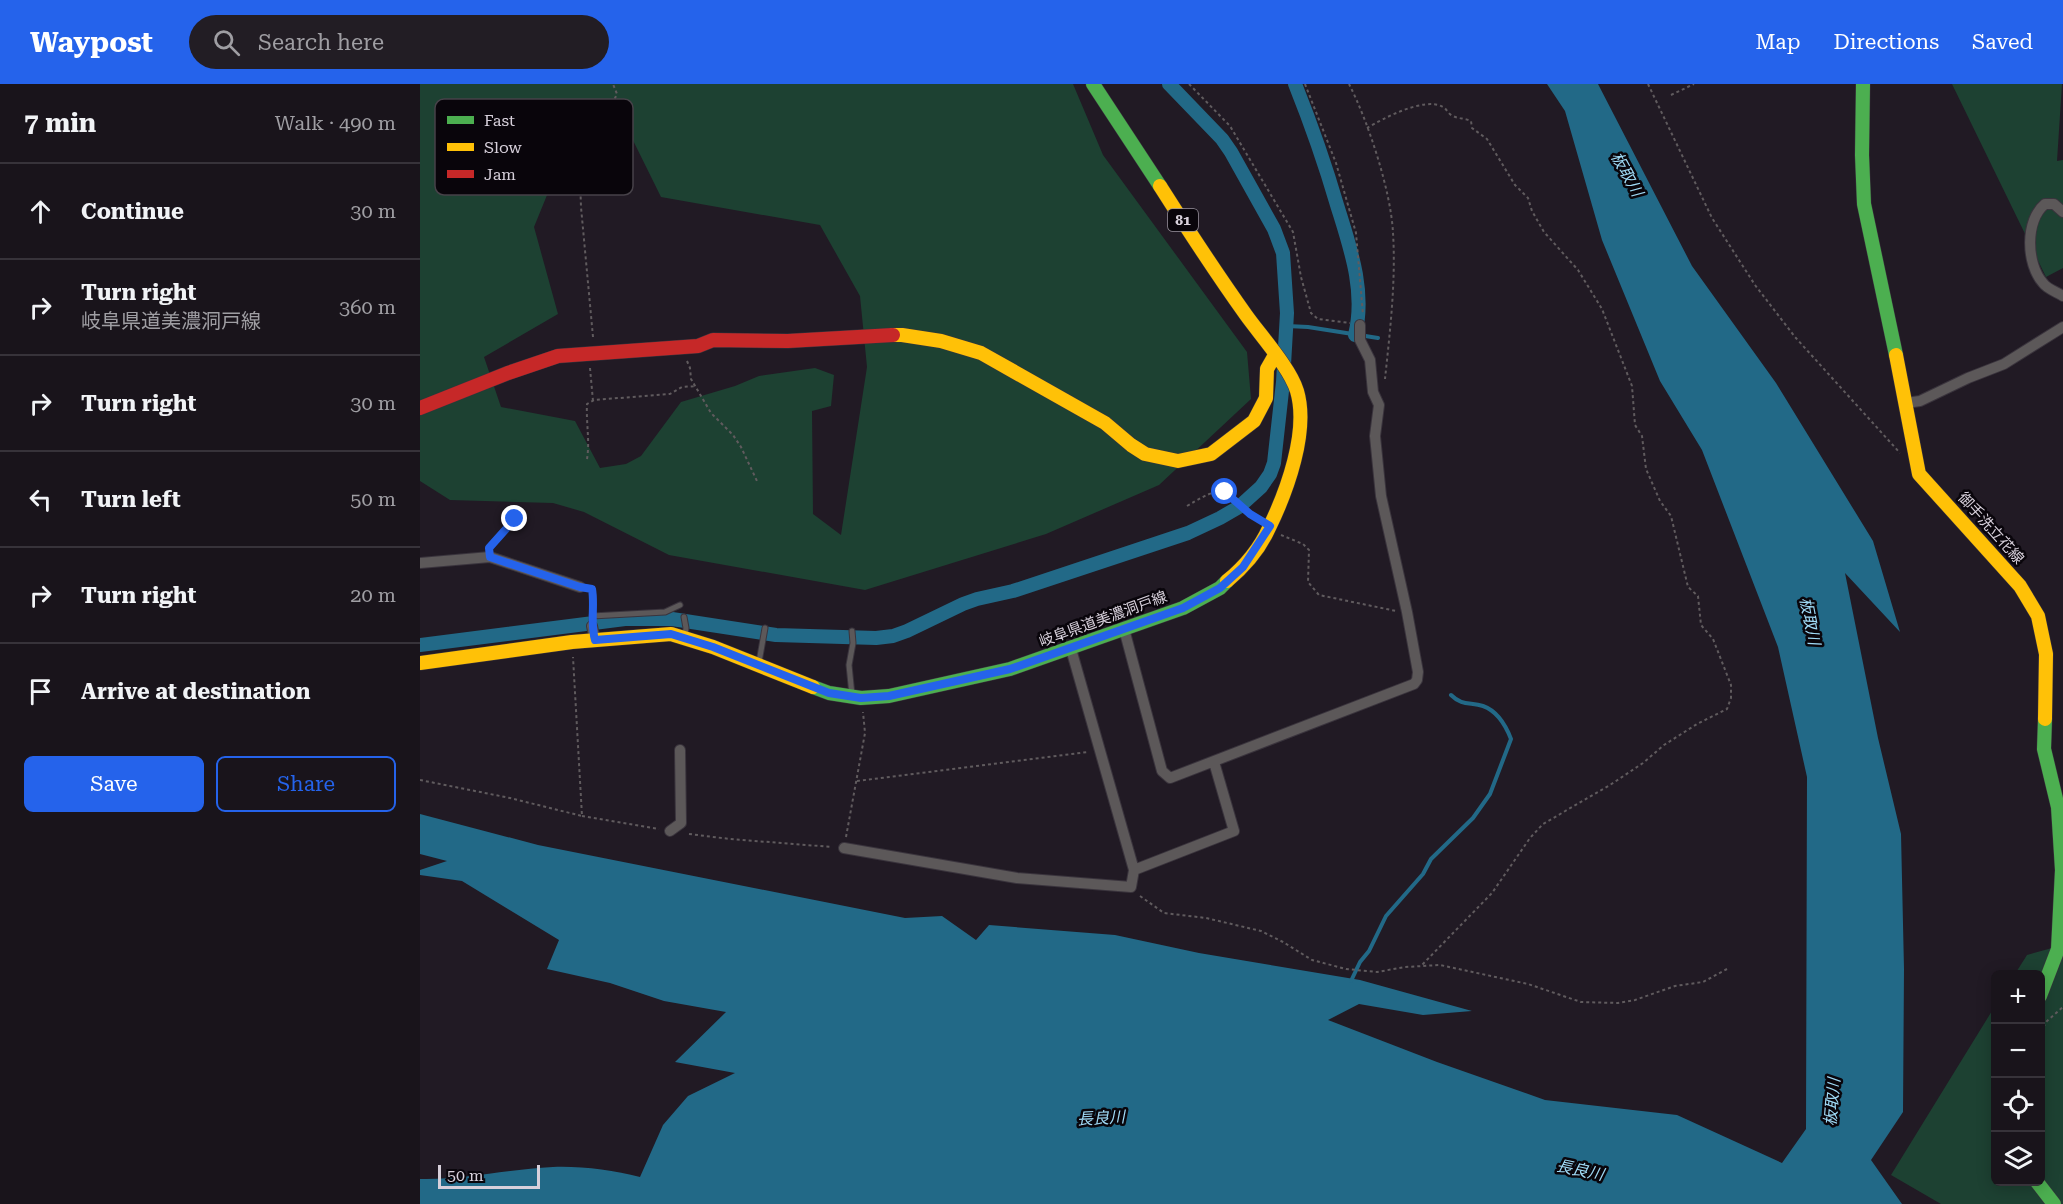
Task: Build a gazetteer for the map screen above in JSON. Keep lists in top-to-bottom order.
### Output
{
  "streets": {
    "main road": ["81", "御手洗立花線", "岐阜県道美濃洞戸線"]
  },
  "water": ["板取川", "長良川"],
  "legend": ["Fast", "Slow", "Jam"],
  "scale_bar": "50 m",
  "page": {
    "header": "Waypost",
    "search": "Search here",
    "nav": ["Map", "Directions", "Saved"],
    "heading": ["7 min", "Walk · 490 m"],
    "list": [
      ["Continue", "30 m"],
      ["Turn right", "岐阜県道美濃洞戸線", "360 m"],
      ["Turn right", "30 m"],
      ["Turn left", "50 m"],
      ["Turn right", "20 m"],
      "Arrive at destination"
    ],
    "buttons": ["Save", "Share"],
    "map_buttons": ["+", "−"],
    "scale": "50 m"
  }
}
